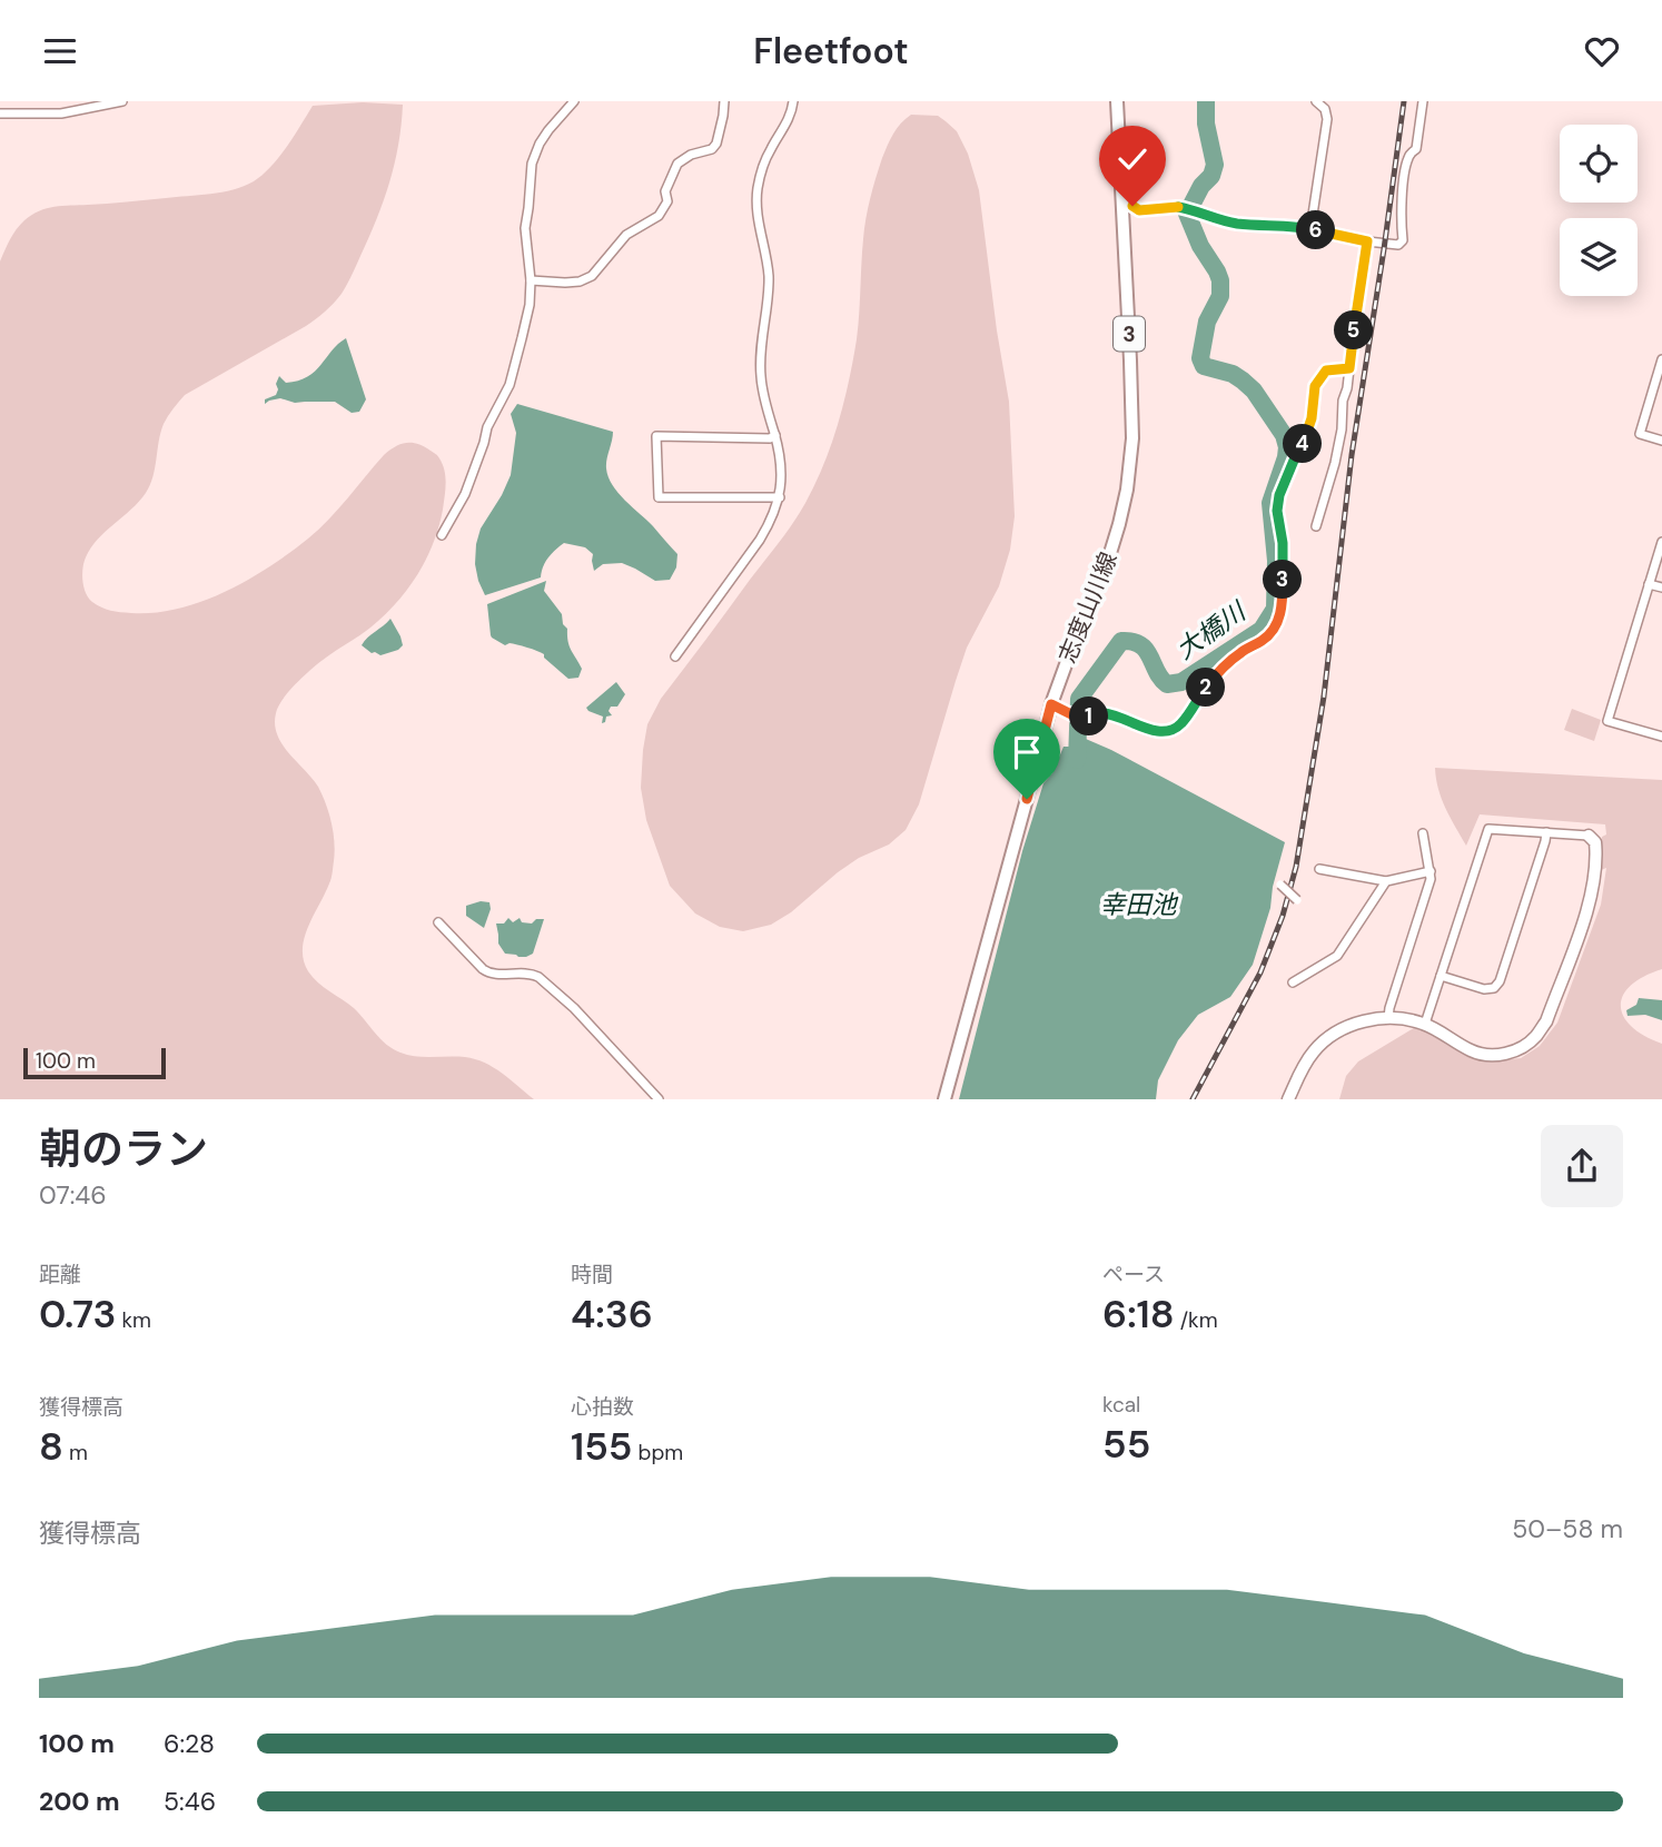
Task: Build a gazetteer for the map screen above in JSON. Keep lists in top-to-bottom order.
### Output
{
  "streets": {
    "main road": ["3", "志度山川線"]
  },
  "water": ["大橋川", "幸田池"],
  "scale_bar": "100 m",
  "page": {
    "header": "Fleetfoot",
    "pins": [
      "6",
      "5",
      "4",
      "3",
      "2",
      "1"
    ],
    "scale": "100 m",
    "heading": ["朝のラン", "07:46"],
    "stats": [
      ["距離", "0.73 km"],
      ["時間", "4:36"],
      ["ペース", "6:18 /km"],
      ["獲得標高", "8 m"],
      ["心拍数", "155 bpm"],
      ["kcal", "55"]
    ],
    "chart": ["獲得標高", "50–58 m"],
    "list": [
      {
        "name": "100 m",
        "note": "6:28"
      },
      {
        "name": "200 m",
        "note": "5:46"
      }
    ]
  }
}
